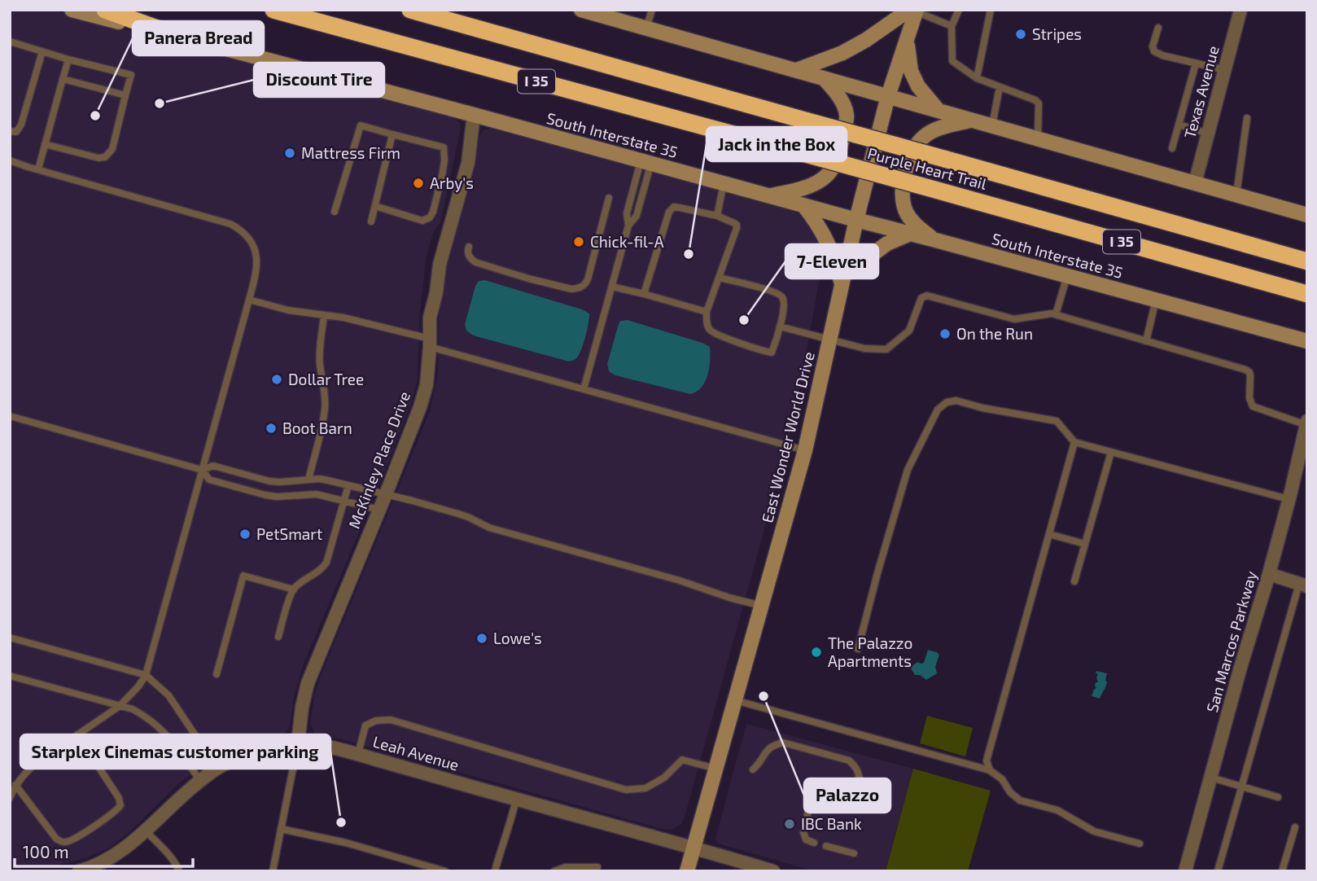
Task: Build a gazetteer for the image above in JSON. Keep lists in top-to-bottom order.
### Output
{
  "streets": {
    "highway": ["I 35", "Purple Heart Trail"],
    "main road": ["South Interstate 35", "East Wonder World Drive"],
    "street": [
      "Texas Avenue",
      "McKinley Place Drive",
      "San Marcos Parkway",
      "Leah Avenue"
    ]
  },
  "crossings": [
    ["South Interstate 35", "East Wonder World Drive"],
    ["South Interstate 35", "McKinley Place Drive"],
    ["East Wonder World Drive", "Leah Avenue"],
    ["McKinley Place Drive", "Leah Avenue"]
  ],
  "places": [
    "Stripes",
    "Discount Tire",
    "Panera Bread",
    "Mattress Firm",
    "Arby's",
    "Chick-fil-A",
    "Jack in the Box",
    "7-Eleven",
    "On the Run",
    "Dollar Tree",
    "Boot Barn",
    "PetSmart",
    "Lowe's",
    "The Palazzo Apartments",
    "Palazzo",
    "Starplex Cinemas customer parking",
    "IBC Bank"
  ],
  "scale_bar": "100 m"
}
